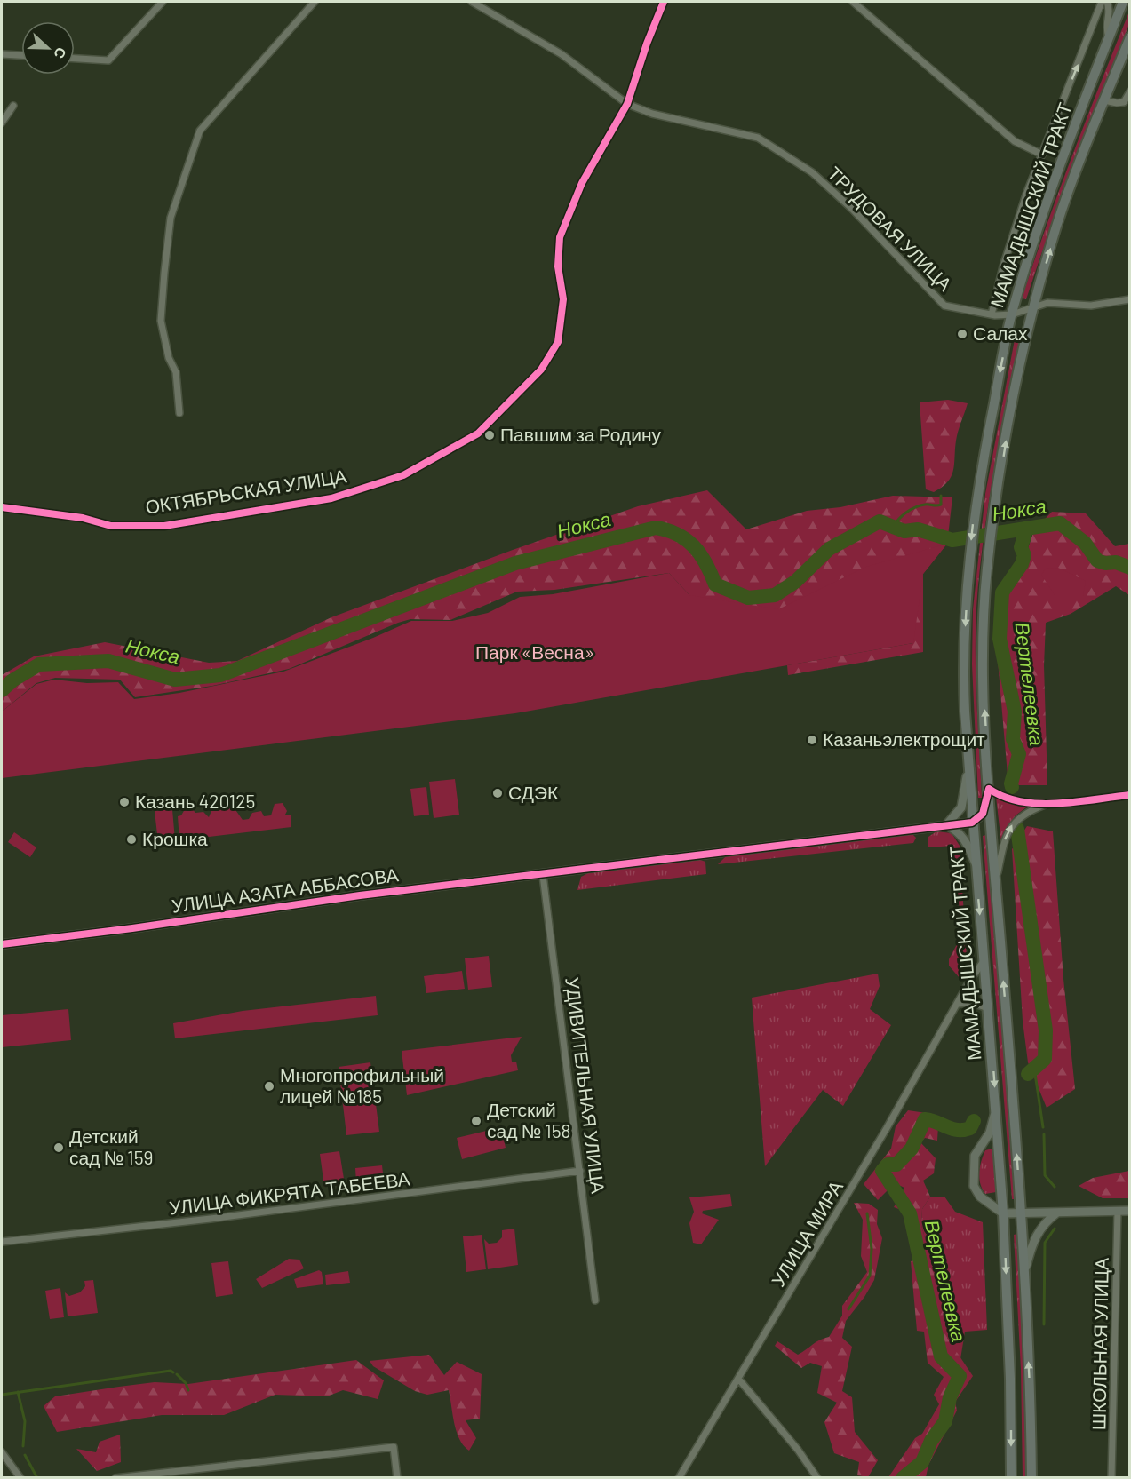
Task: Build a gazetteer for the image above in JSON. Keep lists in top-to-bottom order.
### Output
{
  "streets": {
    "main road": ["МАМАДЫШСКИЙ ТРАКТ"],
    "street": [
      "ТРУДОВАЯ УЛИЦА",
      "ОКТЯБРЬСКАЯ УЛИЦА",
      "УЛИЦА АЗАТА АББАСОВА",
      "УДИВИТЕЛЬНАЯ УЛИЦА",
      "УЛИЦА ФИКРЯТА ТАБЕЕВА",
      "УЛИЦА МИРА",
      "ШКОЛЬНАЯ УЛИЦА"
    ]
  },
  "crossings": [
    ["МАМАДЫШСКИЙ ТРАКТ", "ТРУДОВАЯ УЛИЦА"],
    ["МАМАДЫШСКИЙ ТРАКТ", "УЛИЦА АЗАТА АББАСОВА"],
    ["МАМАДЫШСКИЙ ТРАКТ", "УЛИЦА МИРА"],
    ["ТРУДОВАЯ УЛИЦА", "ОКТЯБРЬСКАЯ УЛИЦА"],
    ["УЛИЦА АЗАТА АББАСОВА", "УДИВИТЕЛЬНАЯ УЛИЦА"],
    ["УДИВИТЕЛЬНАЯ УЛИЦА", "УЛИЦА ФИКРЯТА ТАБЕЕВА"]
  ],
  "water": ["Нокса", "Вертелеевка"],
  "parks": ["Парк «Весна»"],
  "places": [
    "Салах",
    "Павшим за Родину",
    "Казаньэлектрощит",
    "СДЭК",
    "Казань 420125",
    "Крошка",
    "Многопрофильный лицей №185",
    "Детский сад № 158",
    "Детский сад № 159"
  ],
  "north": "right"
}
